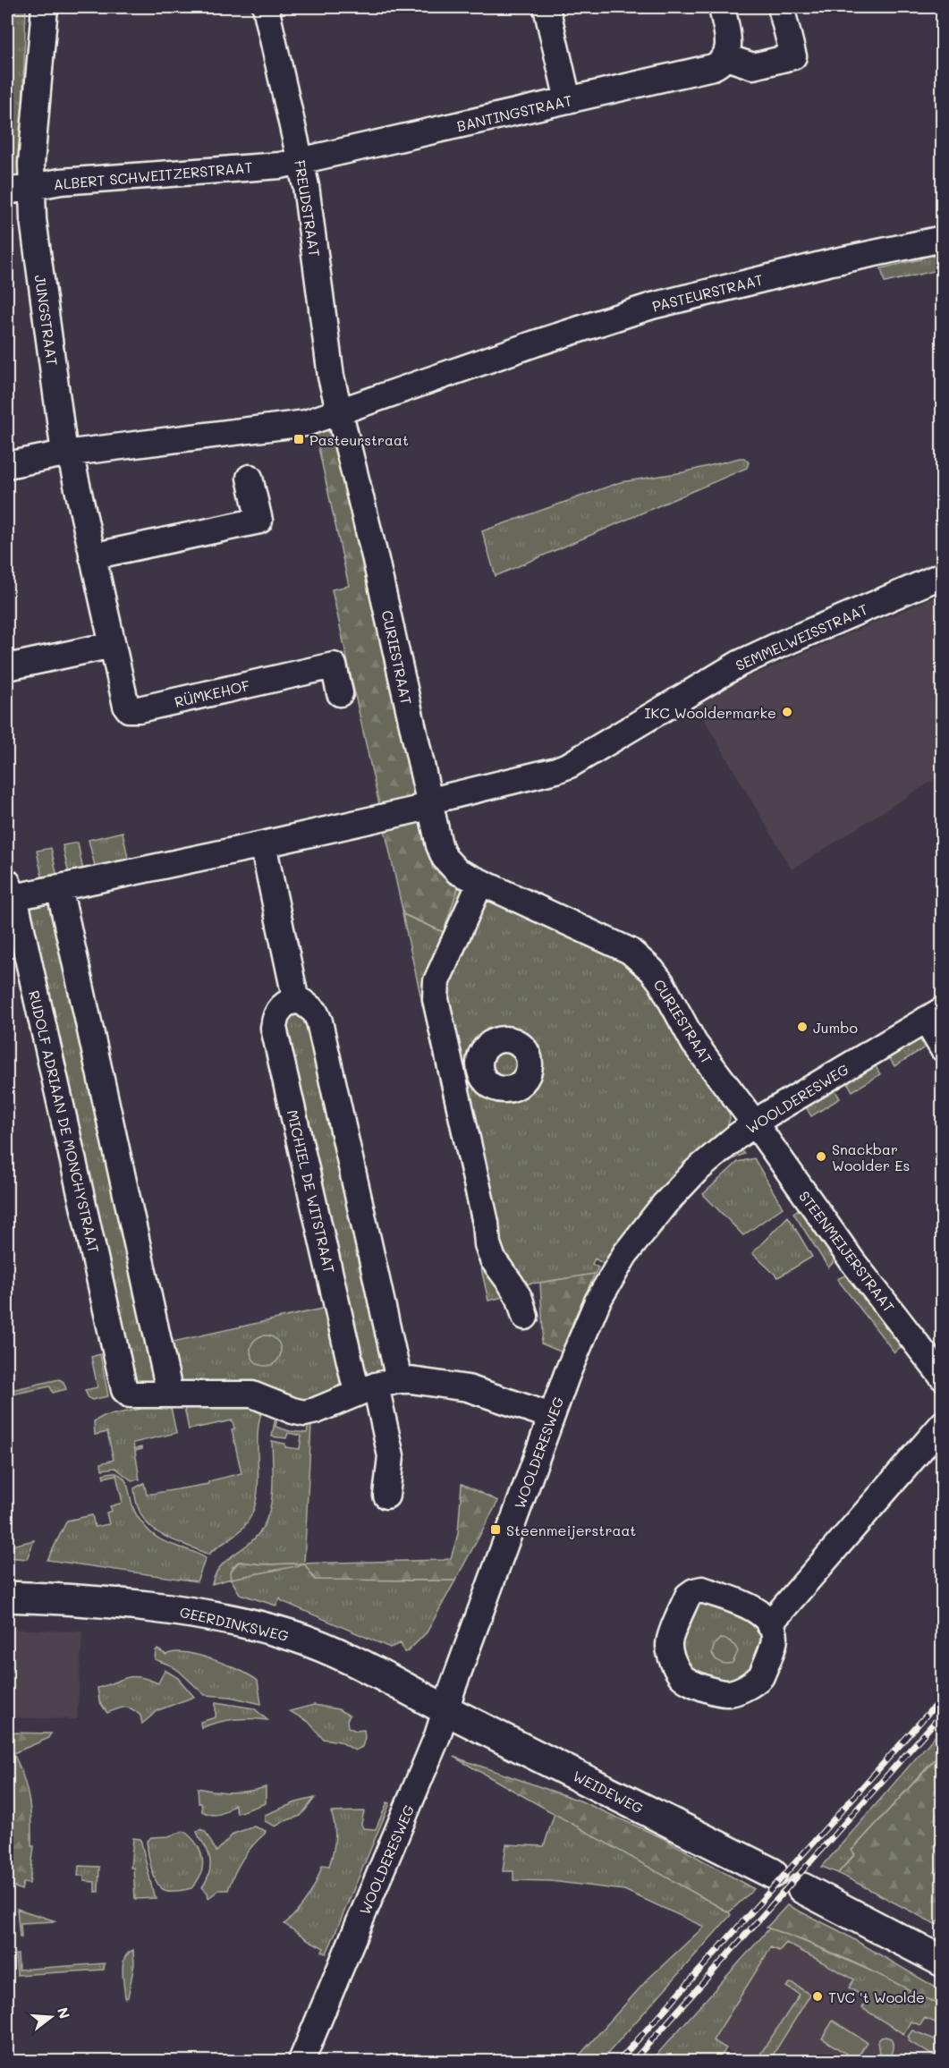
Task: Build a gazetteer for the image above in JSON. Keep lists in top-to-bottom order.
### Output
{
  "streets": {
    "main road": ["GEERDINKSWEG", "WEIDEWEG"],
    "street": [
      "BANTINGSTRAAT",
      "ALBERT SCHWEITZERSTRAAT",
      "FREUDSTRAAT",
      "PASTEURSTRAAT",
      "JUNGSTRAAT",
      "SEMMELWEISSTRAAT",
      "CURIESTRAAT",
      "RÜMKEHOF",
      "WOOLDERESWEG",
      "RUDOLF ADRIAAN DE MONCHYSTRAAT",
      "MICHIEL DE WITSTRAAT",
      "STEENMEIJERSTRAAT"
    ]
  },
  "crossings": [
    ["BANTINGSTRAAT", "ALBERT SCHWEITZERSTRAAT"],
    ["BANTINGSTRAAT", "FREUDSTRAAT"],
    ["ALBERT SCHWEITZERSTRAAT", "FREUDSTRAAT"],
    ["ALBERT SCHWEITZERSTRAAT", "JUNGSTRAAT"],
    ["FREUDSTRAAT", "PASTEURSTRAAT"],
    ["FREUDSTRAAT", "CURIESTRAAT"],
    ["PASTEURSTRAAT", "JUNGSTRAAT"],
    ["PASTEURSTRAAT", "CURIESTRAAT"],
    ["PASTEURSTRAAT", "RÜMKEHOF"],
    ["JUNGSTRAAT", "RÜMKEHOF"],
    ["SEMMELWEISSTRAAT", "CURIESTRAAT"],
    ["SEMMELWEISSTRAAT", "RUDOLF ADRIAAN DE MONCHYSTRAAT"],
    ["CURIESTRAAT", "WOOLDERESWEG"],
    ["CURIESTRAAT", "RUDOLF ADRIAAN DE MONCHYSTRAAT"],
    ["CURIESTRAAT", "STEENMEIJERSTRAAT"],
    ["WOOLDERESWEG", "STEENMEIJERSTRAAT"],
    ["WOOLDERESWEG", "GEERDINKSWEG"],
    ["WOOLDERESWEG", "WEIDEWEG"],
    ["GEERDINKSWEG", "WEIDEWEG"]
  ],
  "places": {
    "transit": ["Pasteurstraat", "Steenmeijerstraat"],
    "other": [
      "IKC Wooldermarke",
      "Jumbo",
      "Snackbar Woolder Es",
      "TVC 't Woolde"
    ]
  },
  "north": "right"
}
